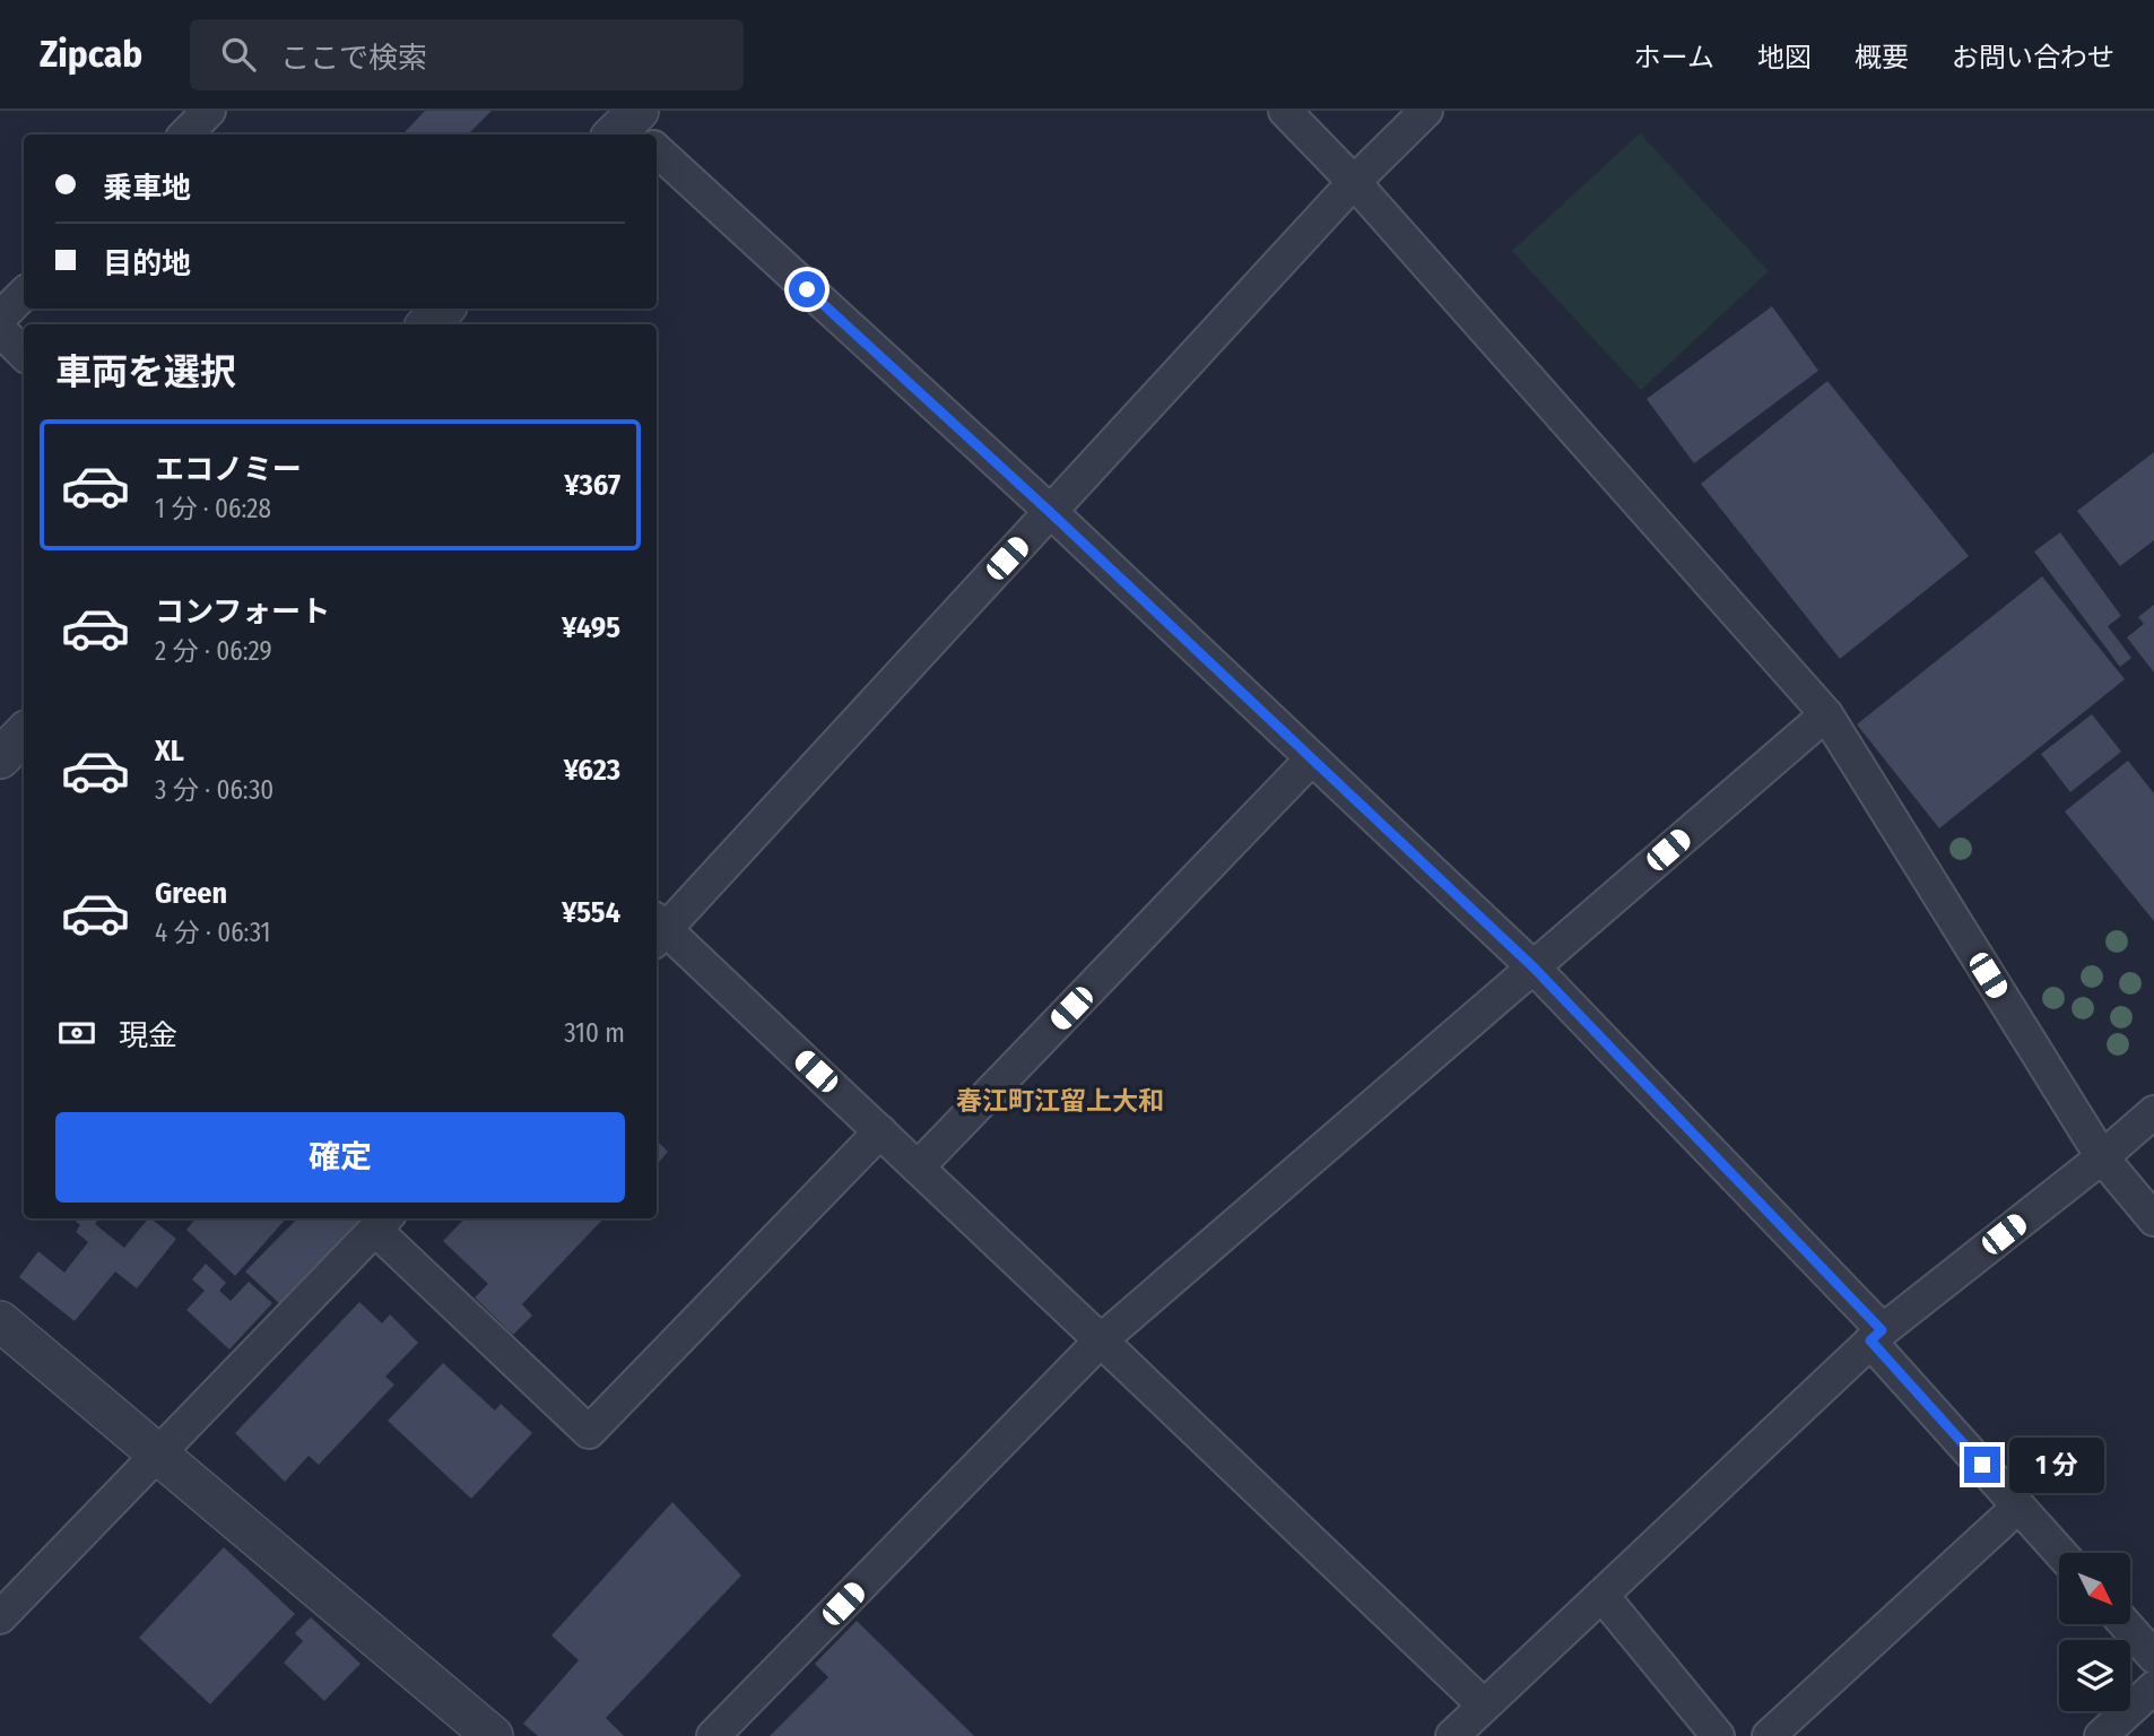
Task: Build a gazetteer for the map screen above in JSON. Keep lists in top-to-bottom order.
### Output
{
  "districts": ["春江町江留上大和"],
  "north": "bottom right",
  "page": {
    "header": "Zipcab",
    "search": "ここで検索",
    "nav": [
      "ホーム",
      "地図",
      "概要",
      "お問い合わせ"
    ],
    "banner": ["乗車地", "目的地"],
    "heading": "車両を選択",
    "list": [
      {
        "name": "エコノミー",
        "note": "1 分 · 06:28",
        "value": "¥367"
      },
      {
        "name": "コンフォート",
        "note": "2 分 · 06:29",
        "value": "¥495"
      },
      {
        "name": "XL",
        "note": "3 分 · 06:30",
        "value": "¥623"
      },
      {
        "name": "Green",
        "note": "4 分 · 06:31",
        "value": "¥554"
      }
    ],
    "pay": ["現金", "310 m"],
    "buttons": "確定",
    "bubble": "1 分"
  }
}
